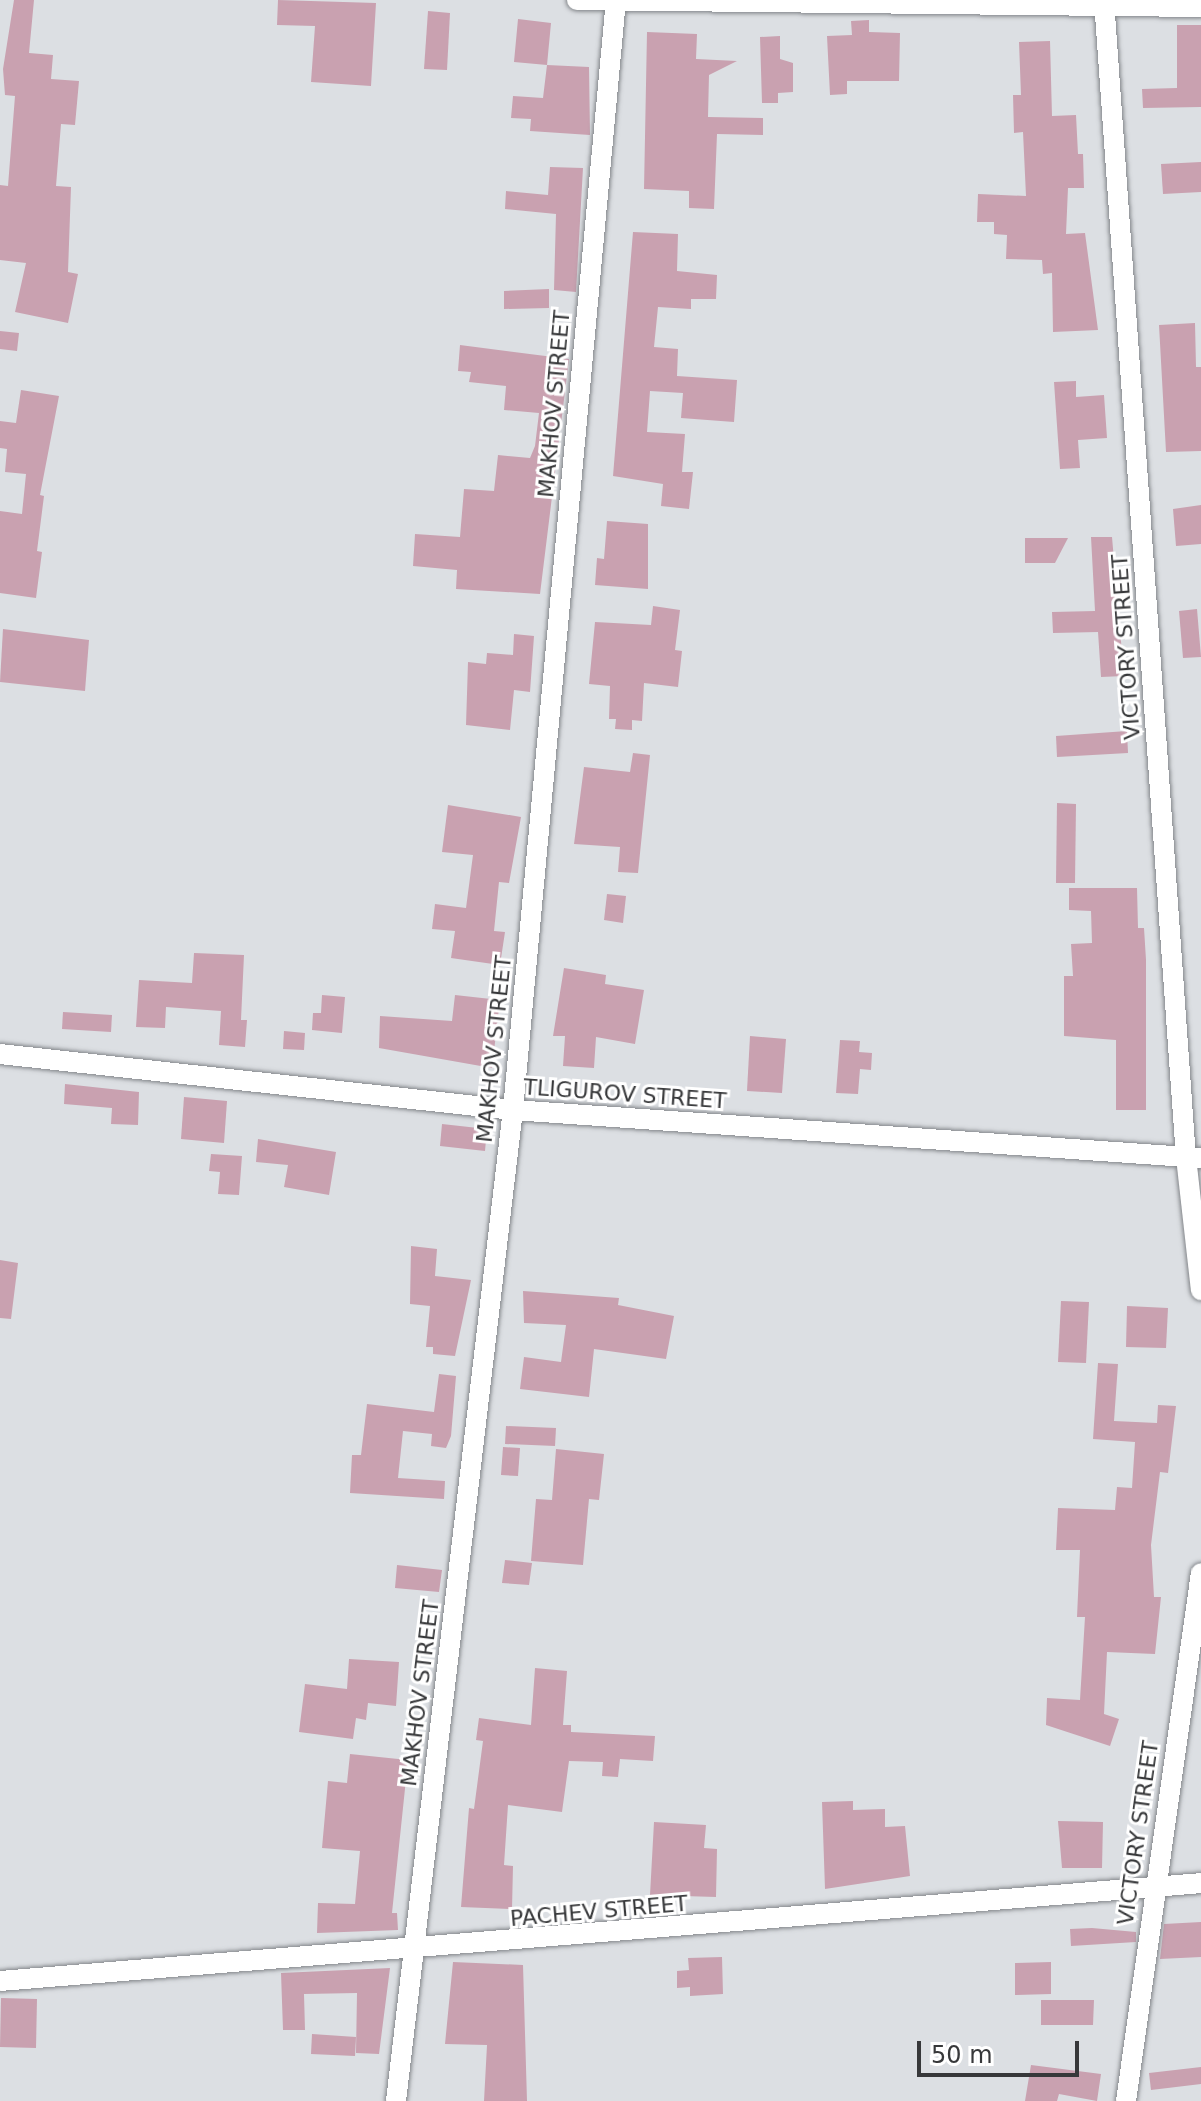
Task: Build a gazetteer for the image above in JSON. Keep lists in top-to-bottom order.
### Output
{
  "streets": {
    "street": [
      "MAKHOV STREET",
      "VICTORY STREET",
      "TLIGUROV STREET",
      "PACHEV STREET"
    ]
  },
  "crossings": [
    ["MAKHOV STREET", "TLIGUROV STREET"],
    ["MAKHOV STREET", "PACHEV STREET"],
    ["VICTORY STREET", "TLIGUROV STREET"],
    ["VICTORY STREET", "PACHEV STREET"]
  ],
  "scale_bar": "50 m"
}
